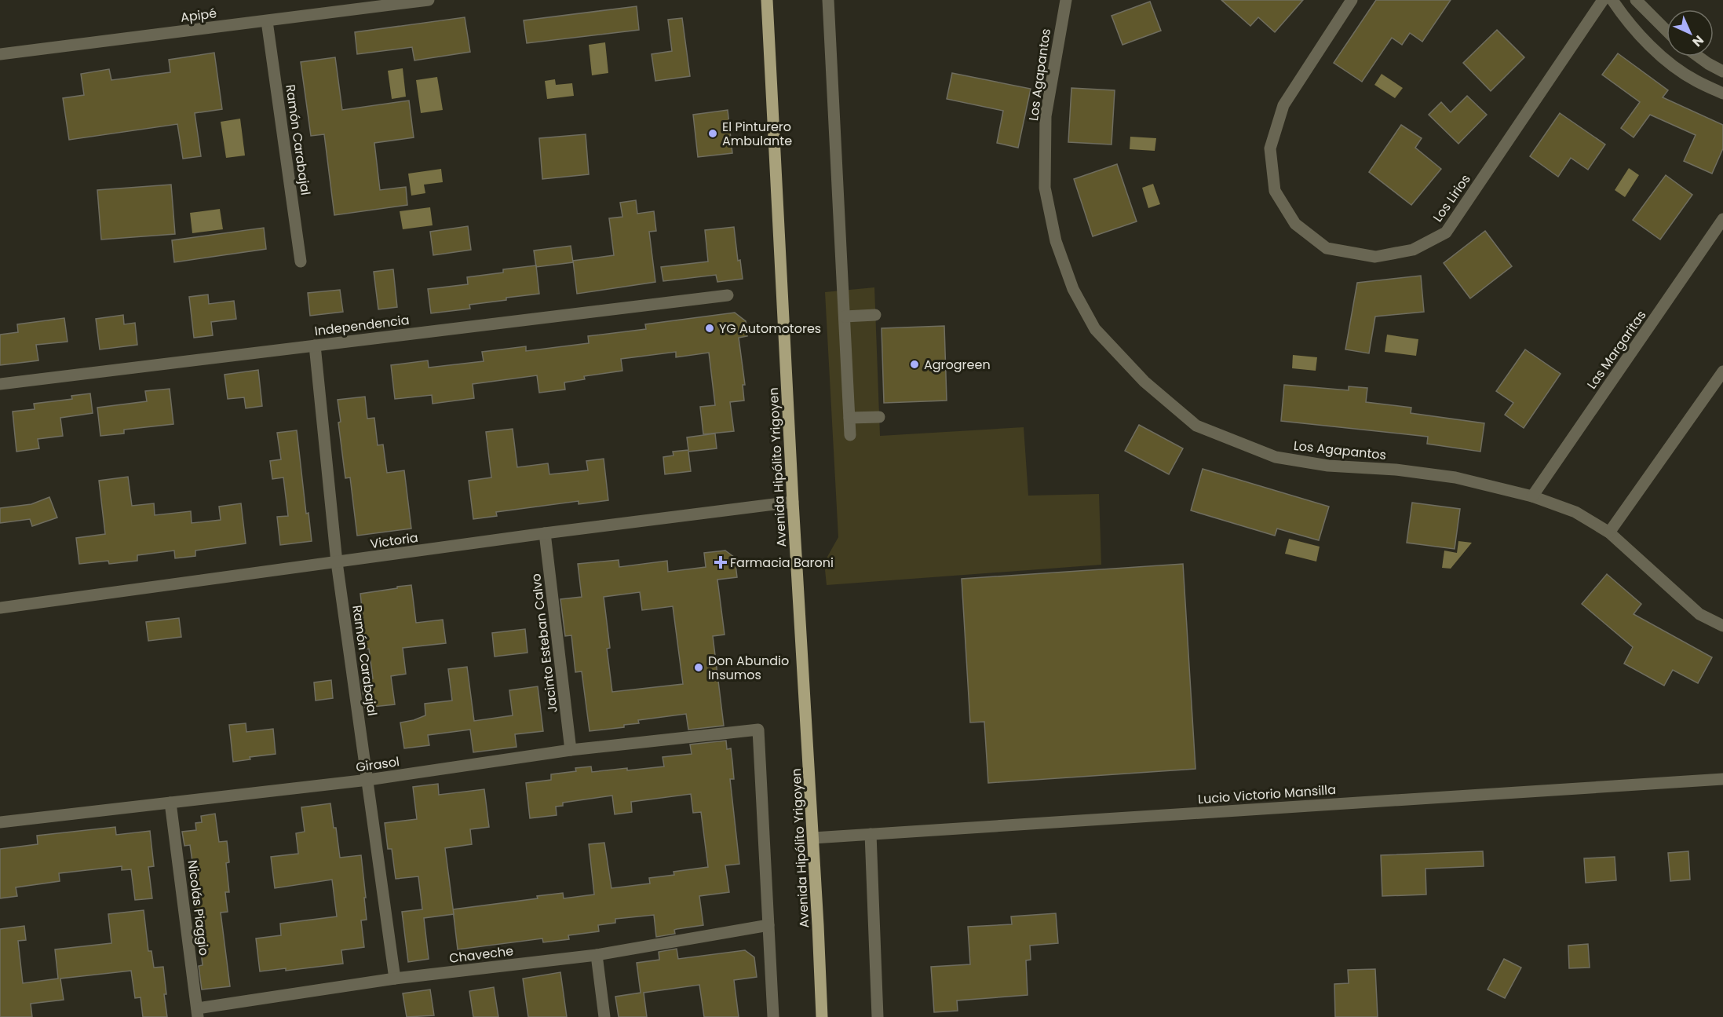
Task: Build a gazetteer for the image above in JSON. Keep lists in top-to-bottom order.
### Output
{
  "streets": {
    "main road": ["Avenida Hipólito Yrigoyen"],
    "street": [
      "Apipé",
      "Los Agapantos",
      "Ramón Carabajal",
      "Los Lirios",
      "Independencia",
      "Las Margaritas",
      "Victoria",
      "Jacinto Esteban Calvo",
      "Girasol",
      "Lucio Victorio Mansilla",
      "Nicolás Piaggio",
      "Chaveche"
    ]
  },
  "crossings": [
    ["Apipé", "Ramón Carabajal"],
    ["Los Agapantos", "Las Margaritas"],
    ["Ramón Carabajal", "Independencia"],
    ["Ramón Carabajal", "Victoria"],
    ["Ramón Carabajal", "Girasol"],
    ["Ramón Carabajal", "Chaveche"],
    ["Avenida Hipólito Yrigoyen", "Victoria"],
    ["Avenida Hipólito Yrigoyen", "Lucio Victorio Mansilla"],
    ["Victoria", "Jacinto Esteban Calvo"],
    ["Jacinto Esteban Calvo", "Girasol"],
    ["Girasol", "Nicolás Piaggio"],
    ["Girasol", "Chaveche"],
    ["Nicolás Piaggio", "Chaveche"]
  ],
  "places": {
    "other": [
      "El Pinturero Ambulante",
      "YG Automotores",
      "Agrogreen",
      "Don Abundio Insumos"
    ],
    "health": ["Farmacia Baroni"]
  },
  "north": "bottom right"
}
